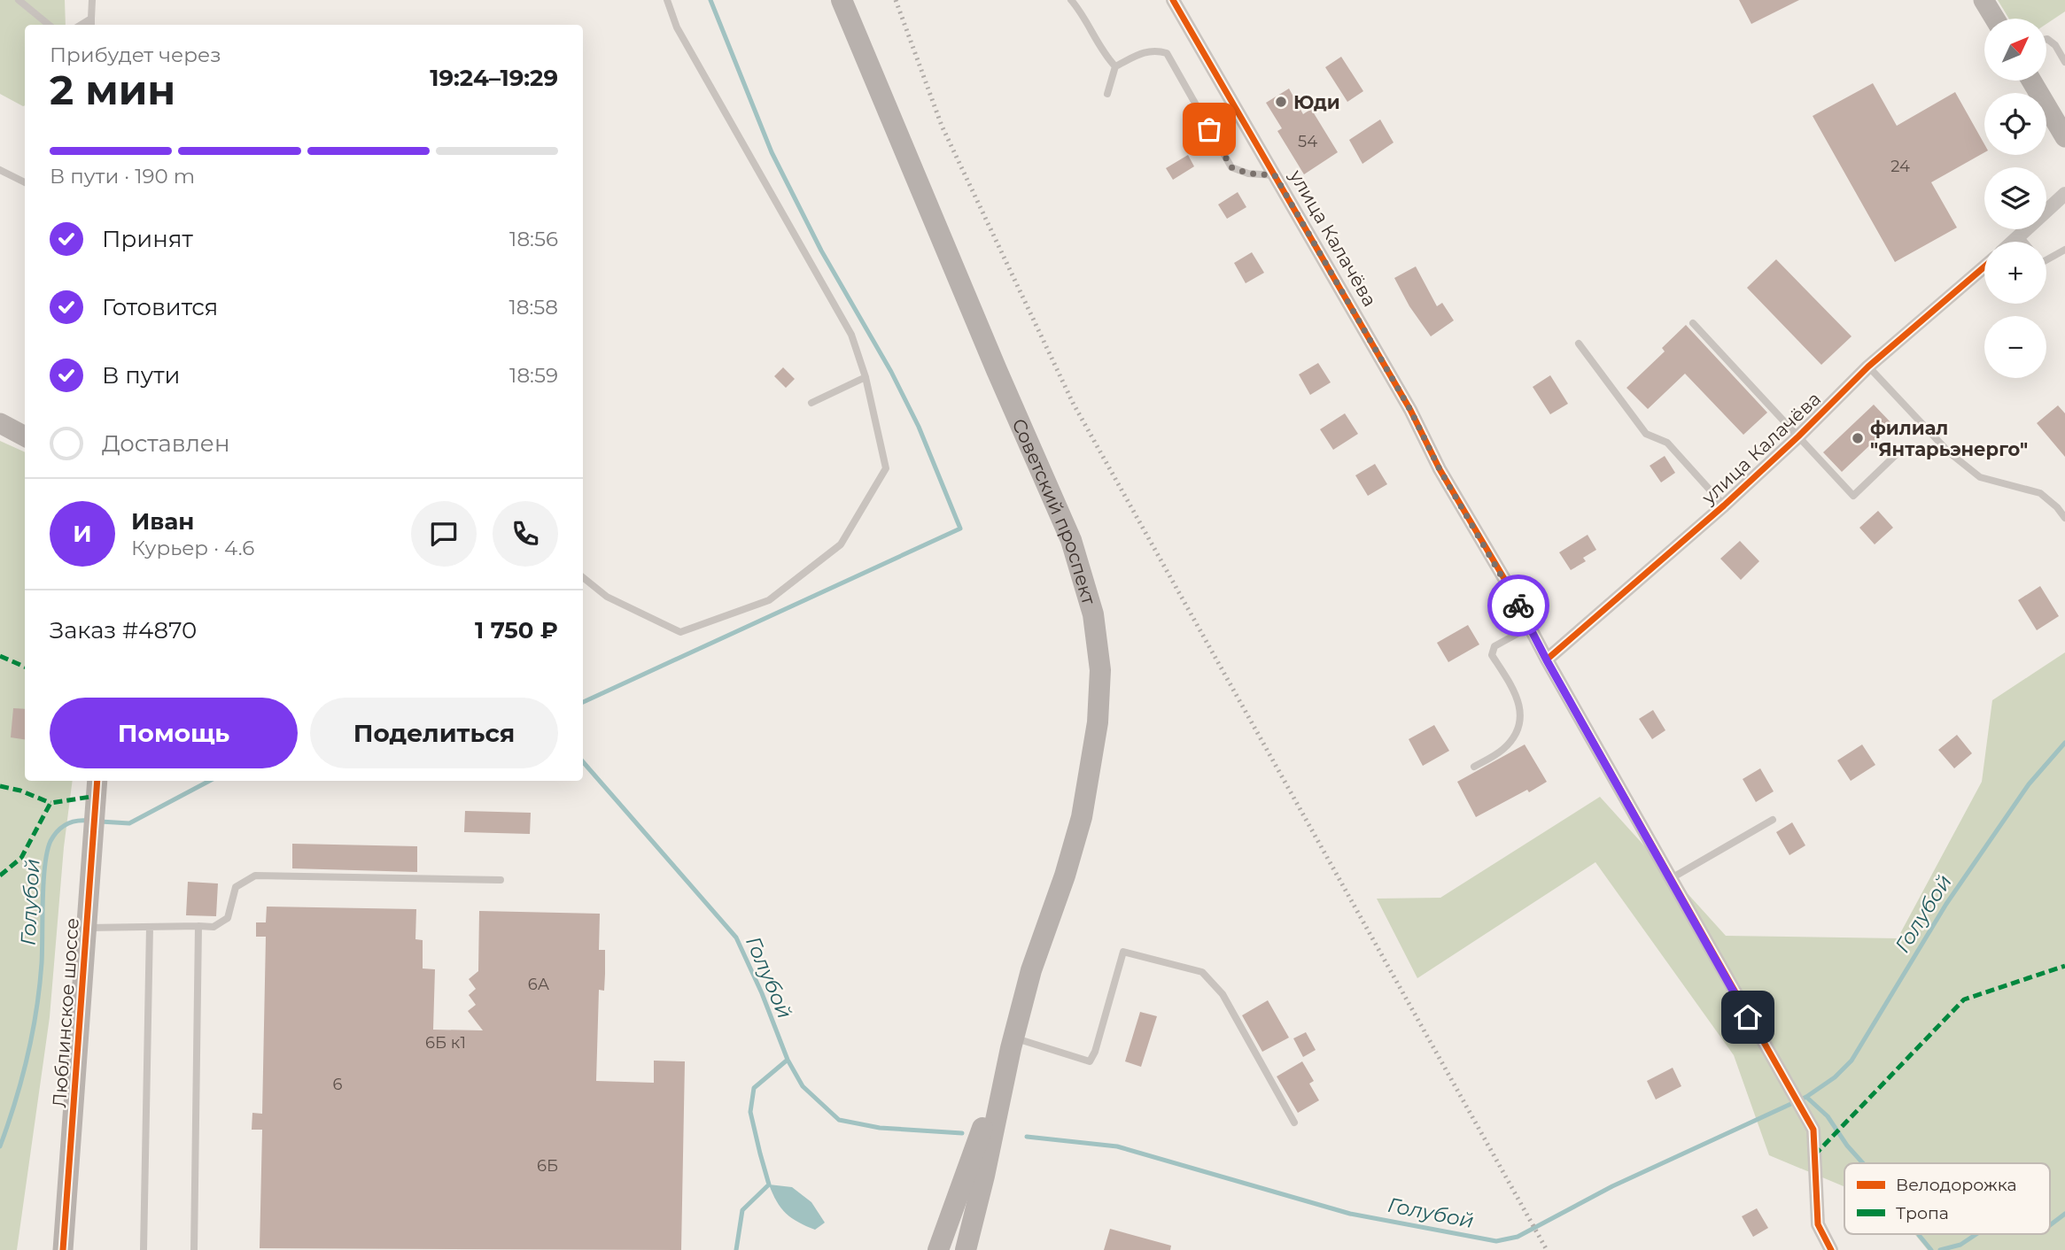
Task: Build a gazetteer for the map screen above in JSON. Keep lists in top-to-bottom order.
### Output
{
  "streets": {
    "main road": ["Советский проспект"],
    "street": ["улица Калачёва", "Люблинское шоссе"]
  },
  "water": ["Голубой"],
  "places": ["Юди", "филиал \"Янтарьэнерго\""],
  "house_numbers": [
    "54",
    "24",
    "6А",
    "6Б к1",
    "6",
    "6Б"
  ],
  "legend": ["Велодорожка", "Тропа"],
  "north": "top right",
  "page": {
    "map_buttons": ["+", "−"],
    "heading": ["2 мин", "Прибудет через", "19:24–19:29"],
    "panel": [
      "Иван",
      "Курьер · 4.6",
      "Заказ #4870",
      "1 750 ₽"
    ],
    "bar": "В пути · 190 m",
    "list": [
      ["Принят", "18:56"],
      ["Готовится", "18:58"],
      ["В пути", "18:59"],
      "Доставлен"
    ],
    "round": "И",
    "buttons": ["Помощь", "Поделиться"]
  }
}
